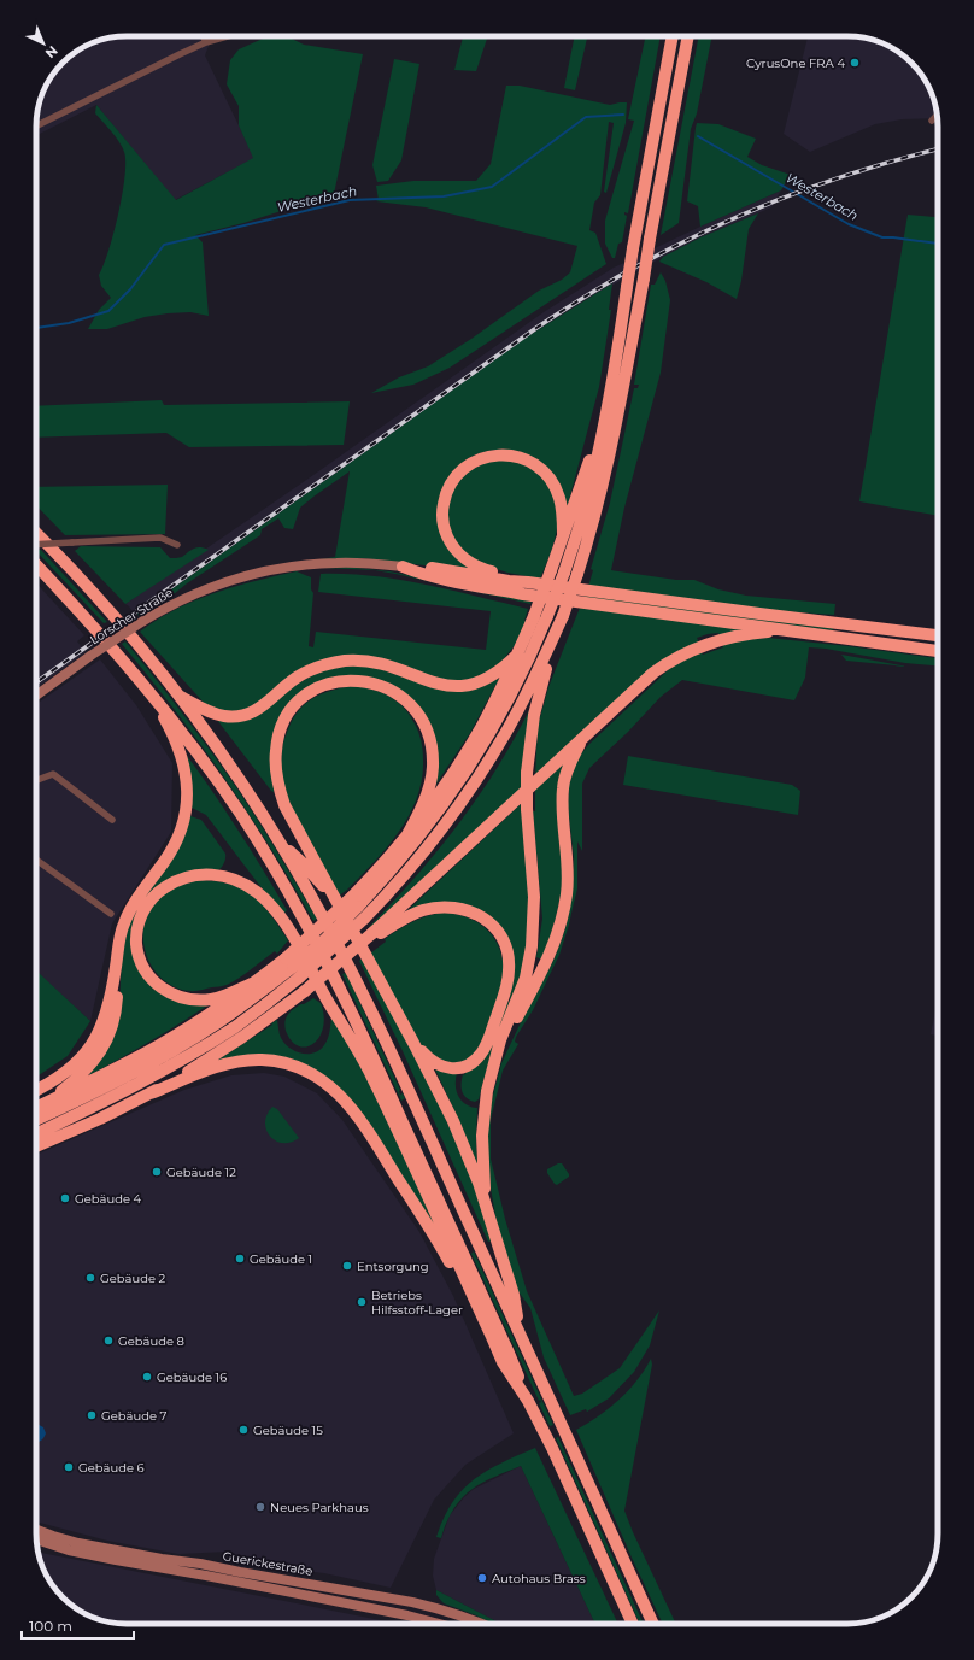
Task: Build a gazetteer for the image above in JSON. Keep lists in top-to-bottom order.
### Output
{
  "streets": {
    "main road": ["Lorscher Straße", "Guerickestraße"]
  },
  "water": ["Westerbach"],
  "places": [
    "CyrusOne FRA 4",
    "Gebäude 12",
    "Gebäude 4",
    "Gebäude 1",
    "Entsorgung",
    "Gebäude 2",
    "Betriebs Hilfsstoff-Lager",
    "Gebäude 8",
    "Gebäude 16",
    "Gebäude 7",
    "Gebäude 15",
    "Gebäude 6",
    "Neues Parkhaus",
    "Autohaus Brass"
  ],
  "scale_bar": "100 m",
  "north": "bottom right"
}
